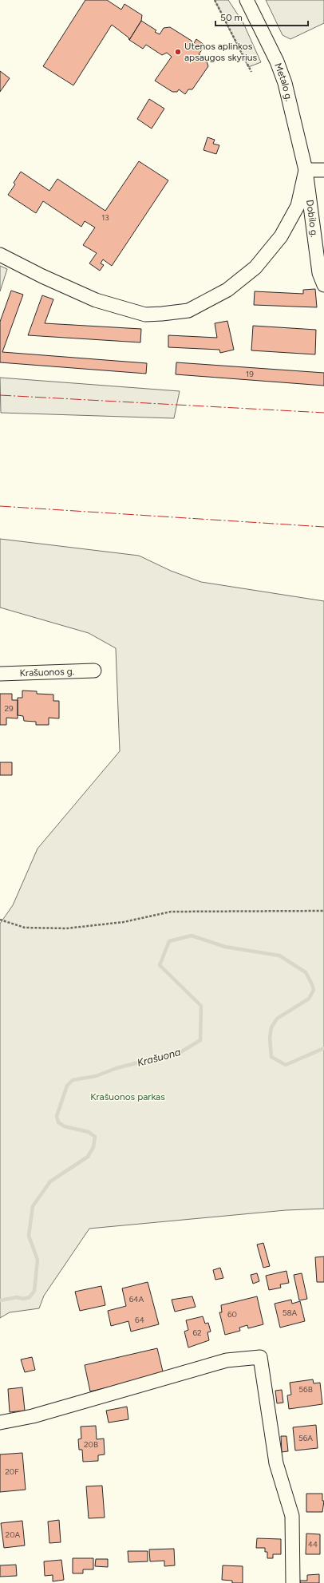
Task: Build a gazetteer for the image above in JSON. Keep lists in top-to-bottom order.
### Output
{
  "streets": {
    "street": ["Metalo g.", "Dobilo g.", "Krašuonos g."]
  },
  "crossings": [
    ["Metalo g.", "Dobilo g."]
  ],
  "water": ["Krašuona"],
  "parks": ["Krašuonos parkas"],
  "places": ["Utenos aplinkos apsaugos skyrius"],
  "house_numbers": [
    "13",
    "19",
    "29",
    "64A",
    "58A",
    "60",
    "64",
    "62",
    "56B",
    "56A",
    "20B",
    "20F",
    "20A",
    "44"
  ],
  "scale_bar": "50 m"
}
